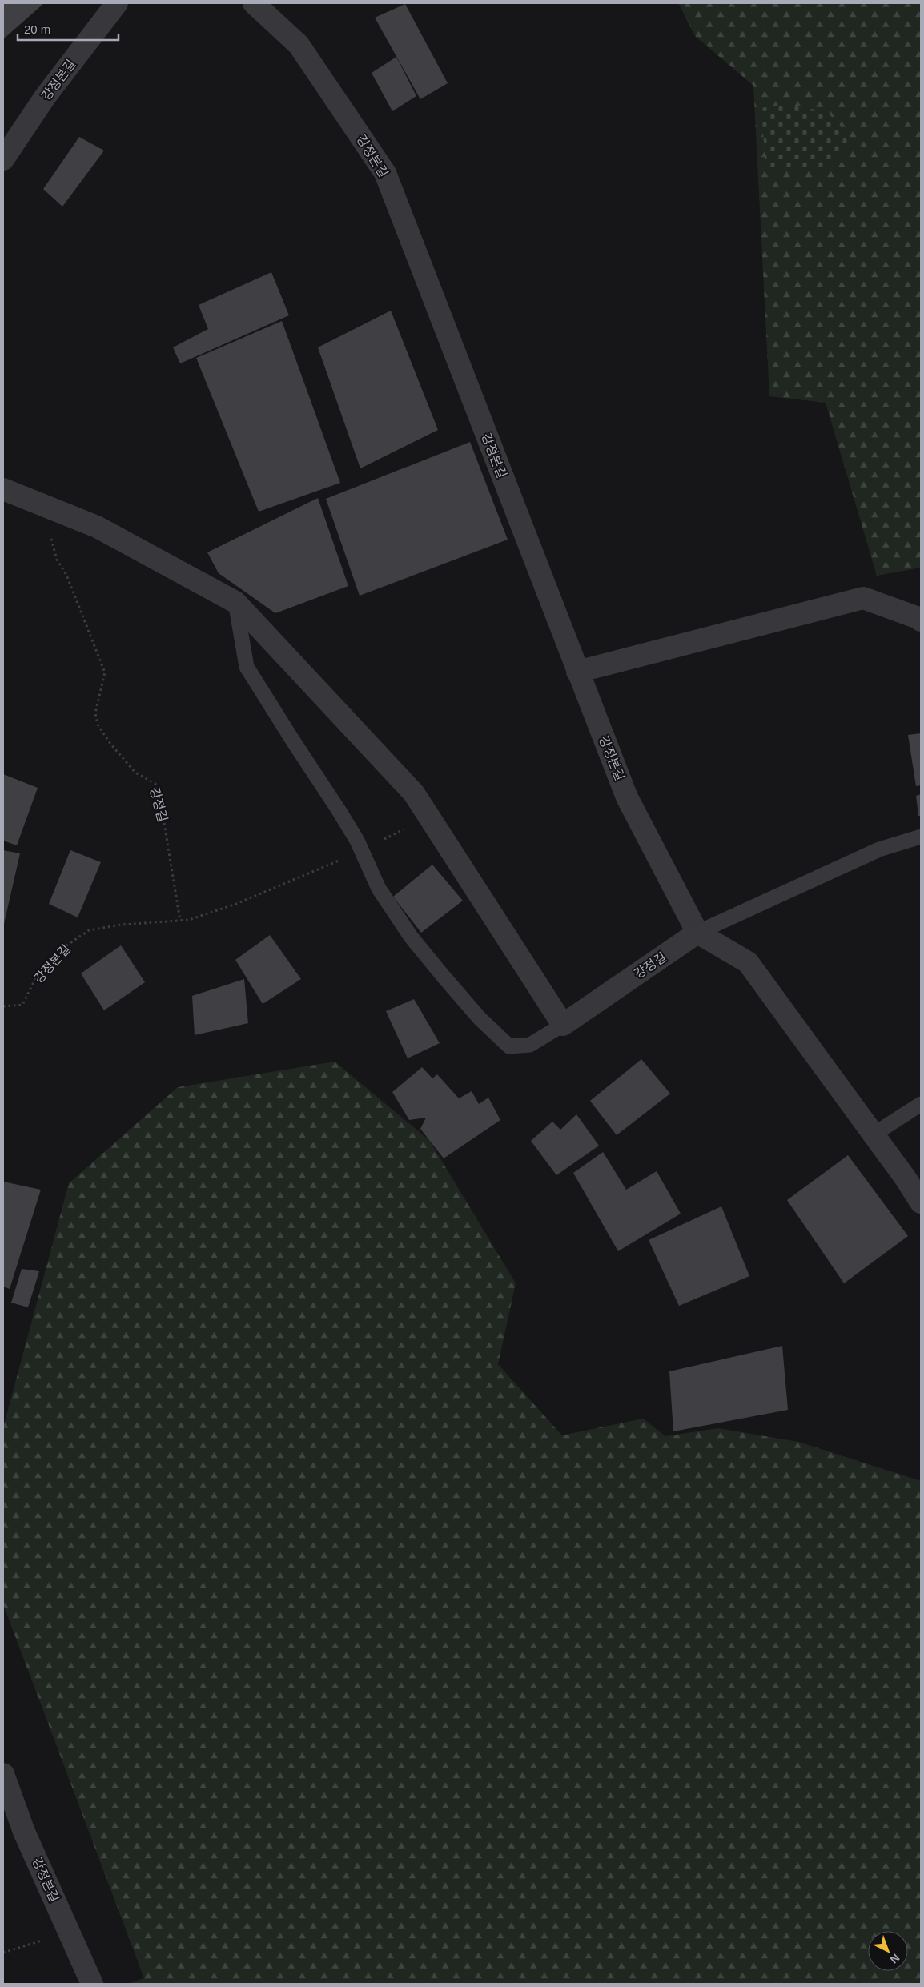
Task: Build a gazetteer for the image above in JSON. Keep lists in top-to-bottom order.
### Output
{
  "streets": {
    "street": ["강정본길", "강정길"]
  },
  "crossings": [
    ["강정본길", "강정길"]
  ],
  "scale_bar": "20 m",
  "north": "bottom right"
}
